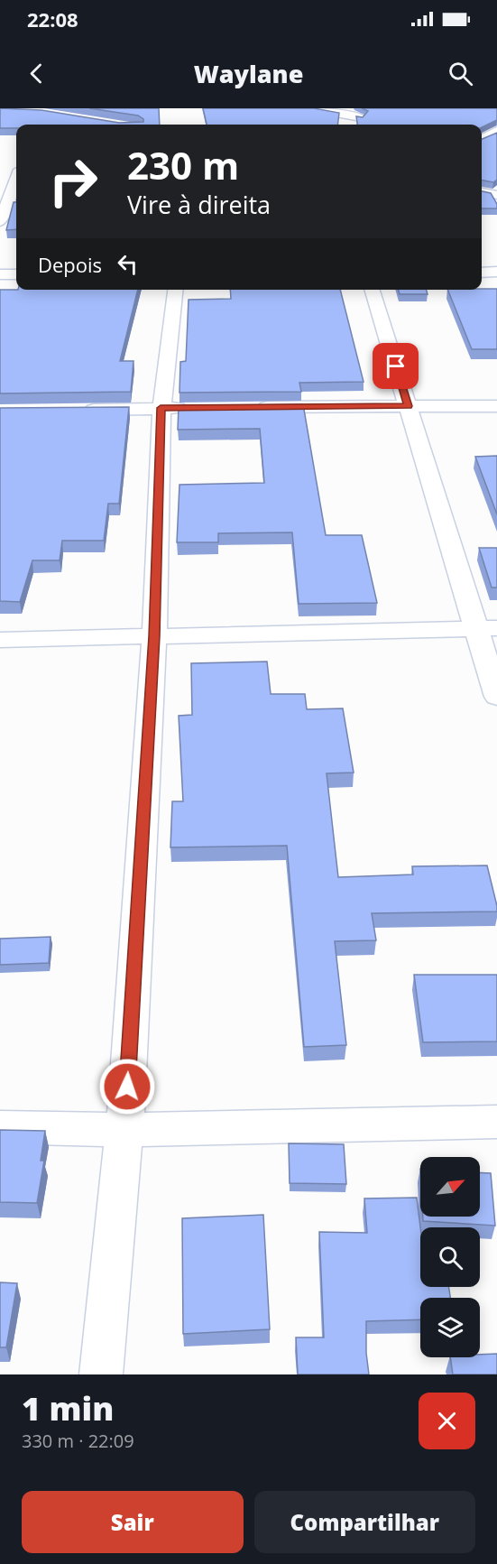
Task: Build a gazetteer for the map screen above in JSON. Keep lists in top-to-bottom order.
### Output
{
  "north": "top right",
  "page": {
    "status": "22:08",
    "header": "Waylane",
    "turn": ["230 m", "Vire à direita"],
    "then": "Depois",
    "heading": ["1 min", "330 m · 22:09"],
    "buttons": ["Sair", "Compartilhar"]
  }
}
